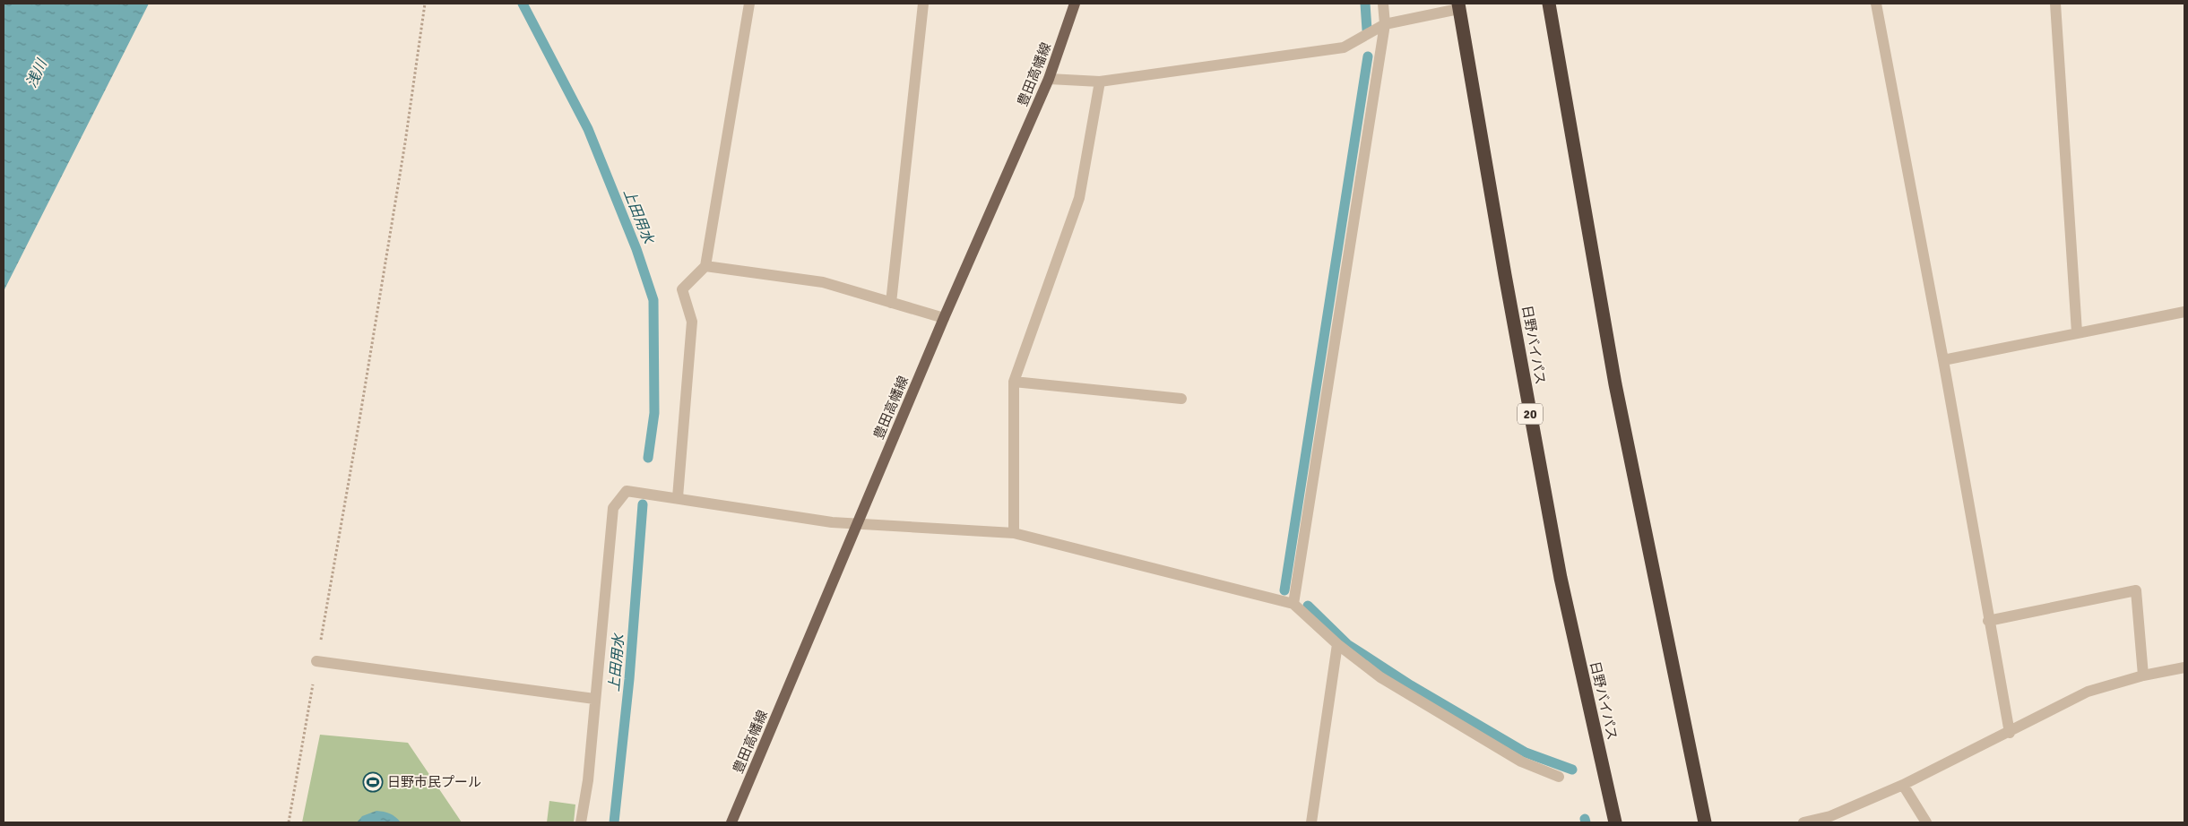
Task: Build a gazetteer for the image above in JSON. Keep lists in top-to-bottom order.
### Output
{
  "streets": {
    "highway": ["日野バイパス", "20"],
    "main road": ["豊田高幡線"]
  },
  "water": ["浅川", "上田用水"],
  "places": {
    "sports": ["日野市民プール"]
  }
}
